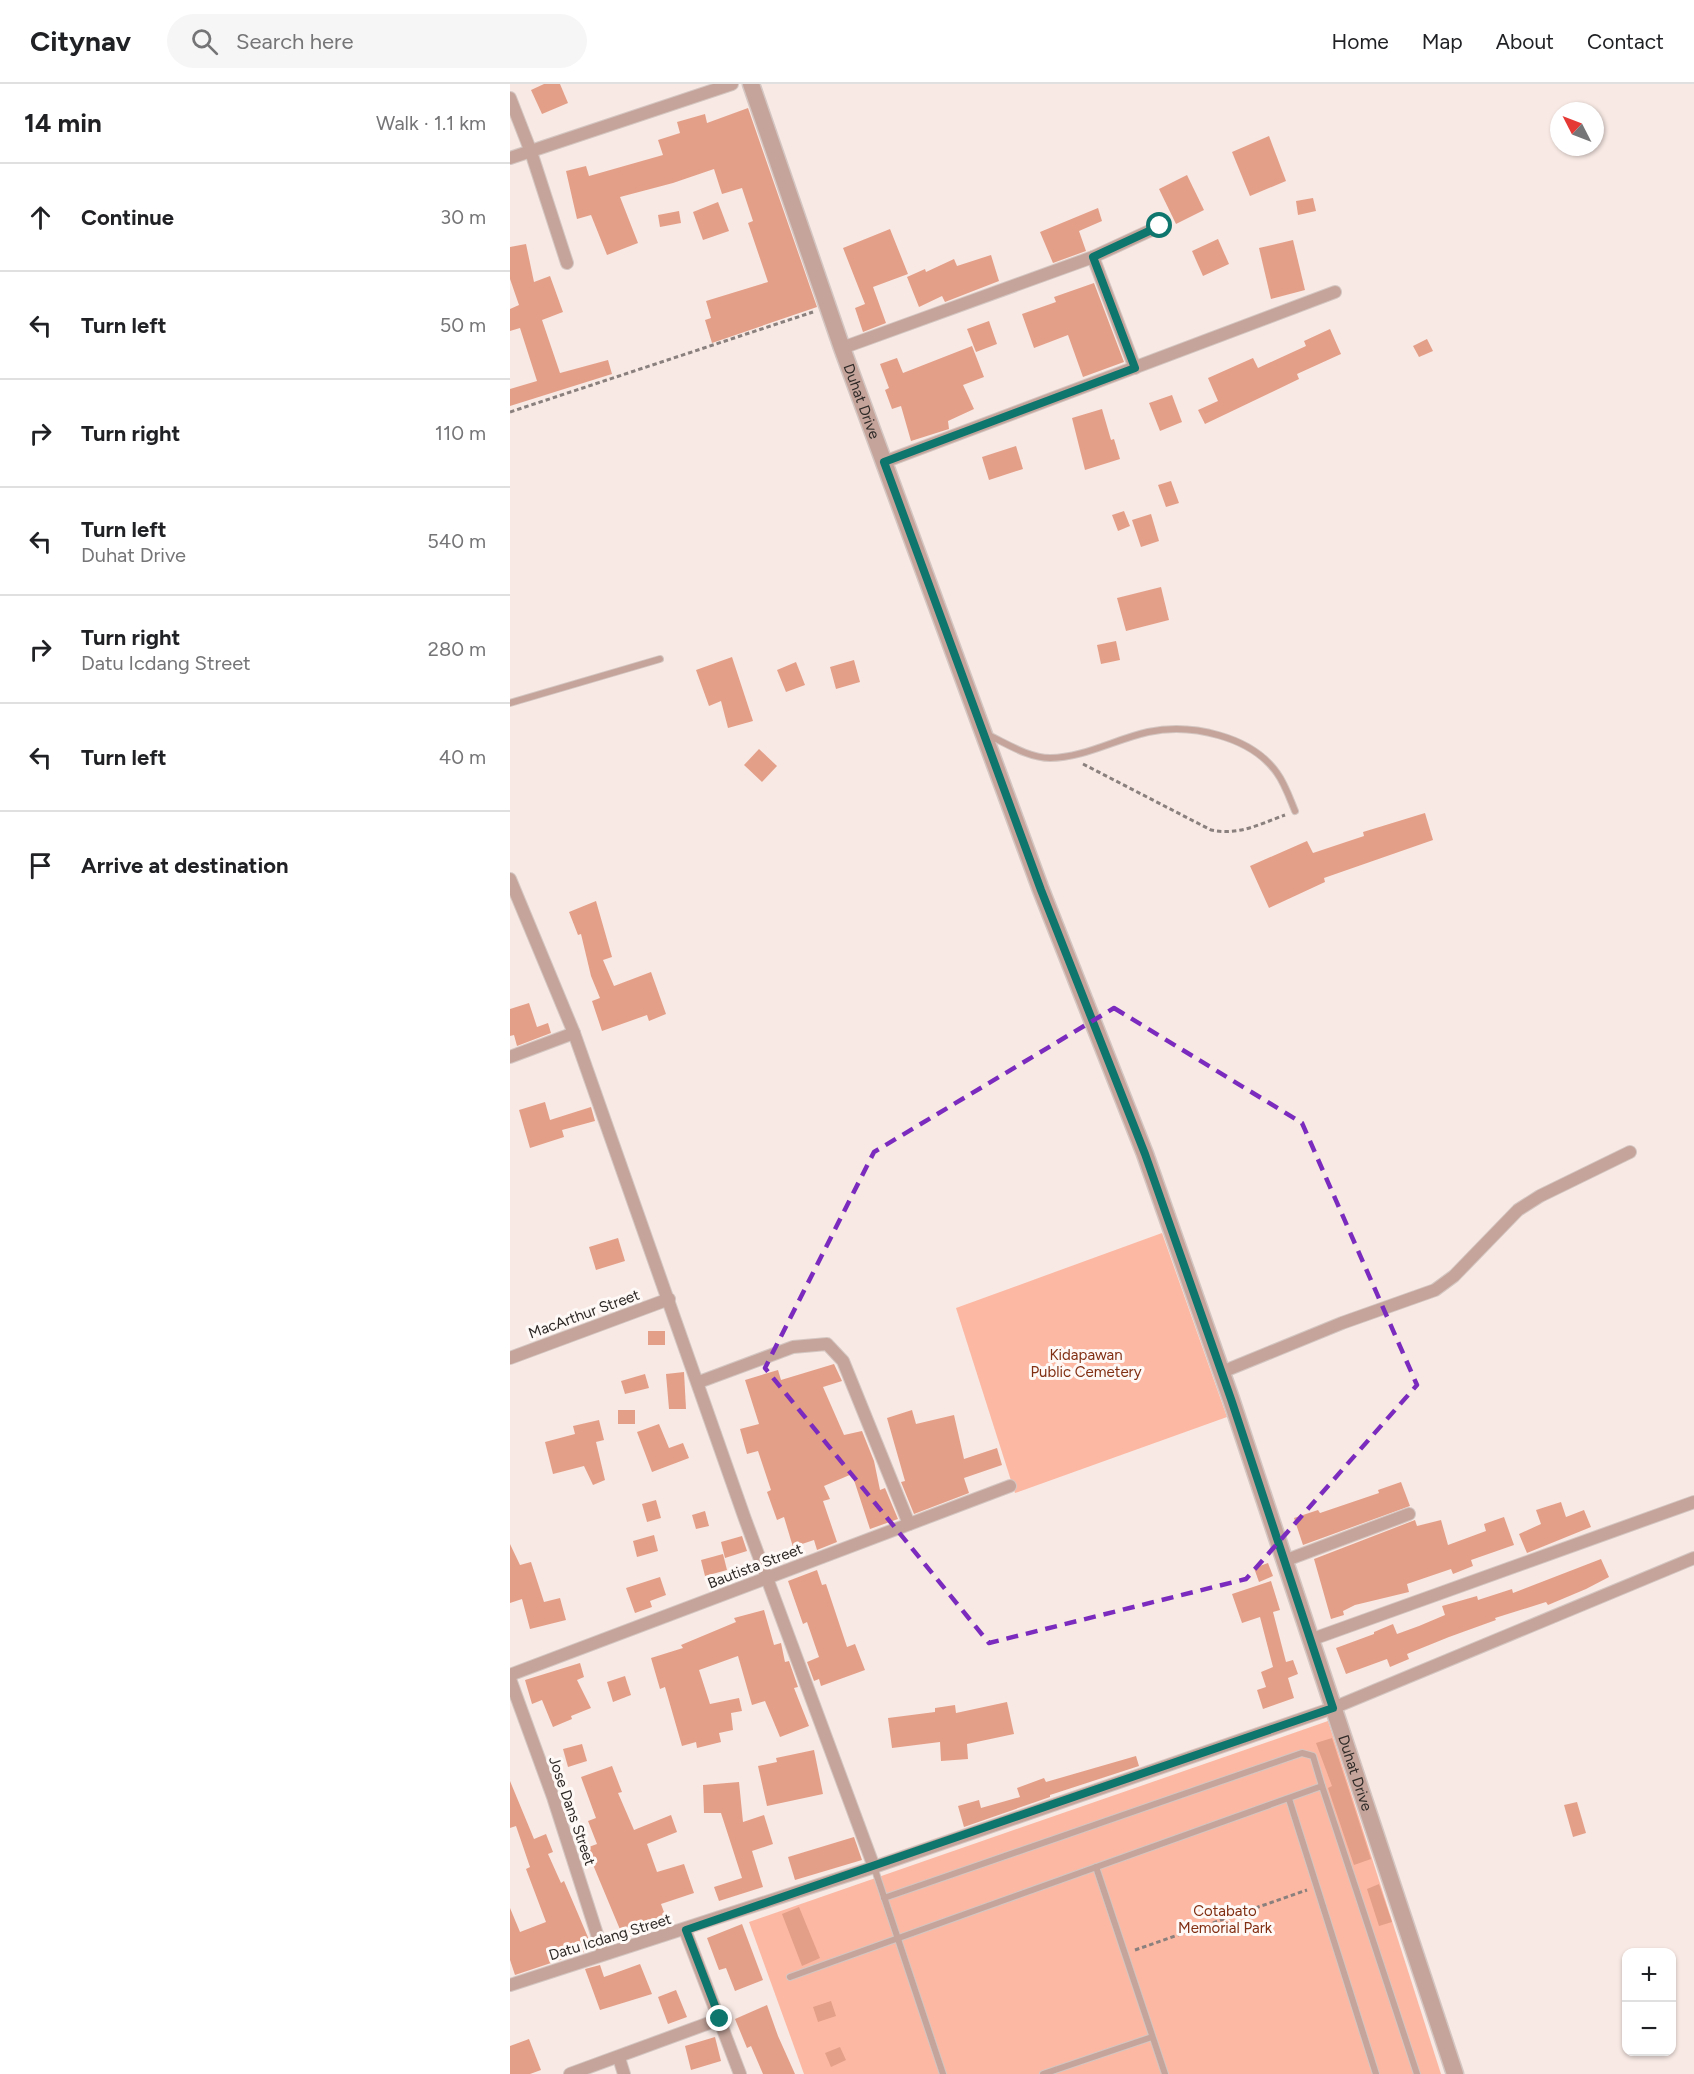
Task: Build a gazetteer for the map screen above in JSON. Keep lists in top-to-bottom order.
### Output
{
  "streets": {
    "street": [
      "Duhat Drive",
      "MacArthur Street",
      "Bautista Street",
      "Jose Dans Street",
      "Datu Icdang Street"
    ]
  },
  "crossings": [
    ["Duhat Drive", "Datu Icdang Street"],
    ["Bautista Street", "Jose Dans Street"],
    ["Jose Dans Street", "Datu Icdang Street"]
  ],
  "parks": ["Kidapawan Public Cemetery", "Cotabato Memorial Park"],
  "north": "top left",
  "page": {
    "header": "Citynav",
    "search": "Search here",
    "nav": [
      "Home",
      "Map",
      "About",
      "Contact"
    ],
    "heading": ["14 min", "Walk · 1.1 km"],
    "list": [
      ["Continue", "30 m"],
      ["Turn left", "50 m"],
      ["Turn right", "110 m"],
      ["Turn left", "Duhat Drive", "540 m"],
      ["Turn right", "Datu Icdang Street", "280 m"],
      ["Turn left", "40 m"],
      "Arrive at destination"
    ],
    "map_buttons": ["+", "−"]
  }
}
